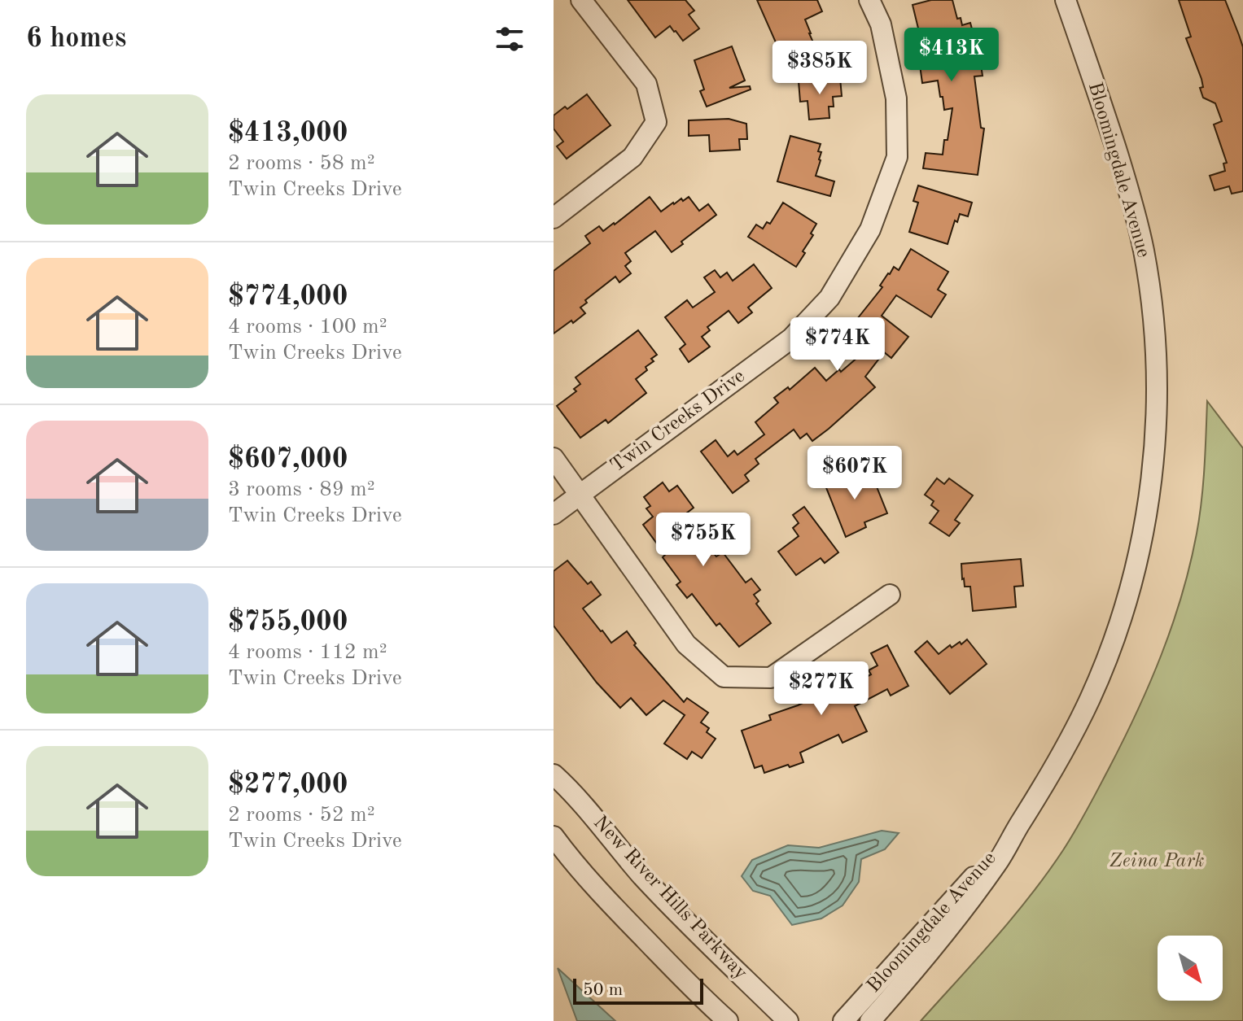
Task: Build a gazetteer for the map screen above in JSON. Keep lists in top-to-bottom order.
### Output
{
  "streets": {
    "street": ["Bloomingdale Avenue", "Twin Creeks Drive", "New River Hills Parkway"]
  },
  "parks": ["Zeina Park"],
  "scale_bar": "50 m",
  "north": "bottom right",
  "page": {
    "heading": "6 homes",
    "price": [
      "$413K",
      "$385K",
      "$774K",
      "$607K",
      "$755K",
      "$277K"
    ],
    "list": [
      {
        "name": "$413,000",
        "note": "2 rooms · 58 m² · Twin Creeks Drive"
      },
      {
        "name": "$774,000",
        "note": "4 rooms · 100 m² · Twin Creeks Drive"
      },
      {
        "name": "$607,000",
        "note": "3 rooms · 89 m² · Twin Creeks Drive"
      },
      {
        "name": "$755,000",
        "note": "4 rooms · 112 m² · Twin Creeks Drive"
      },
      {
        "name": "$277,000",
        "note": "2 rooms · 52 m² · Twin Creeks Drive"
      }
    ],
    "scale": "50 m"
  }
}
